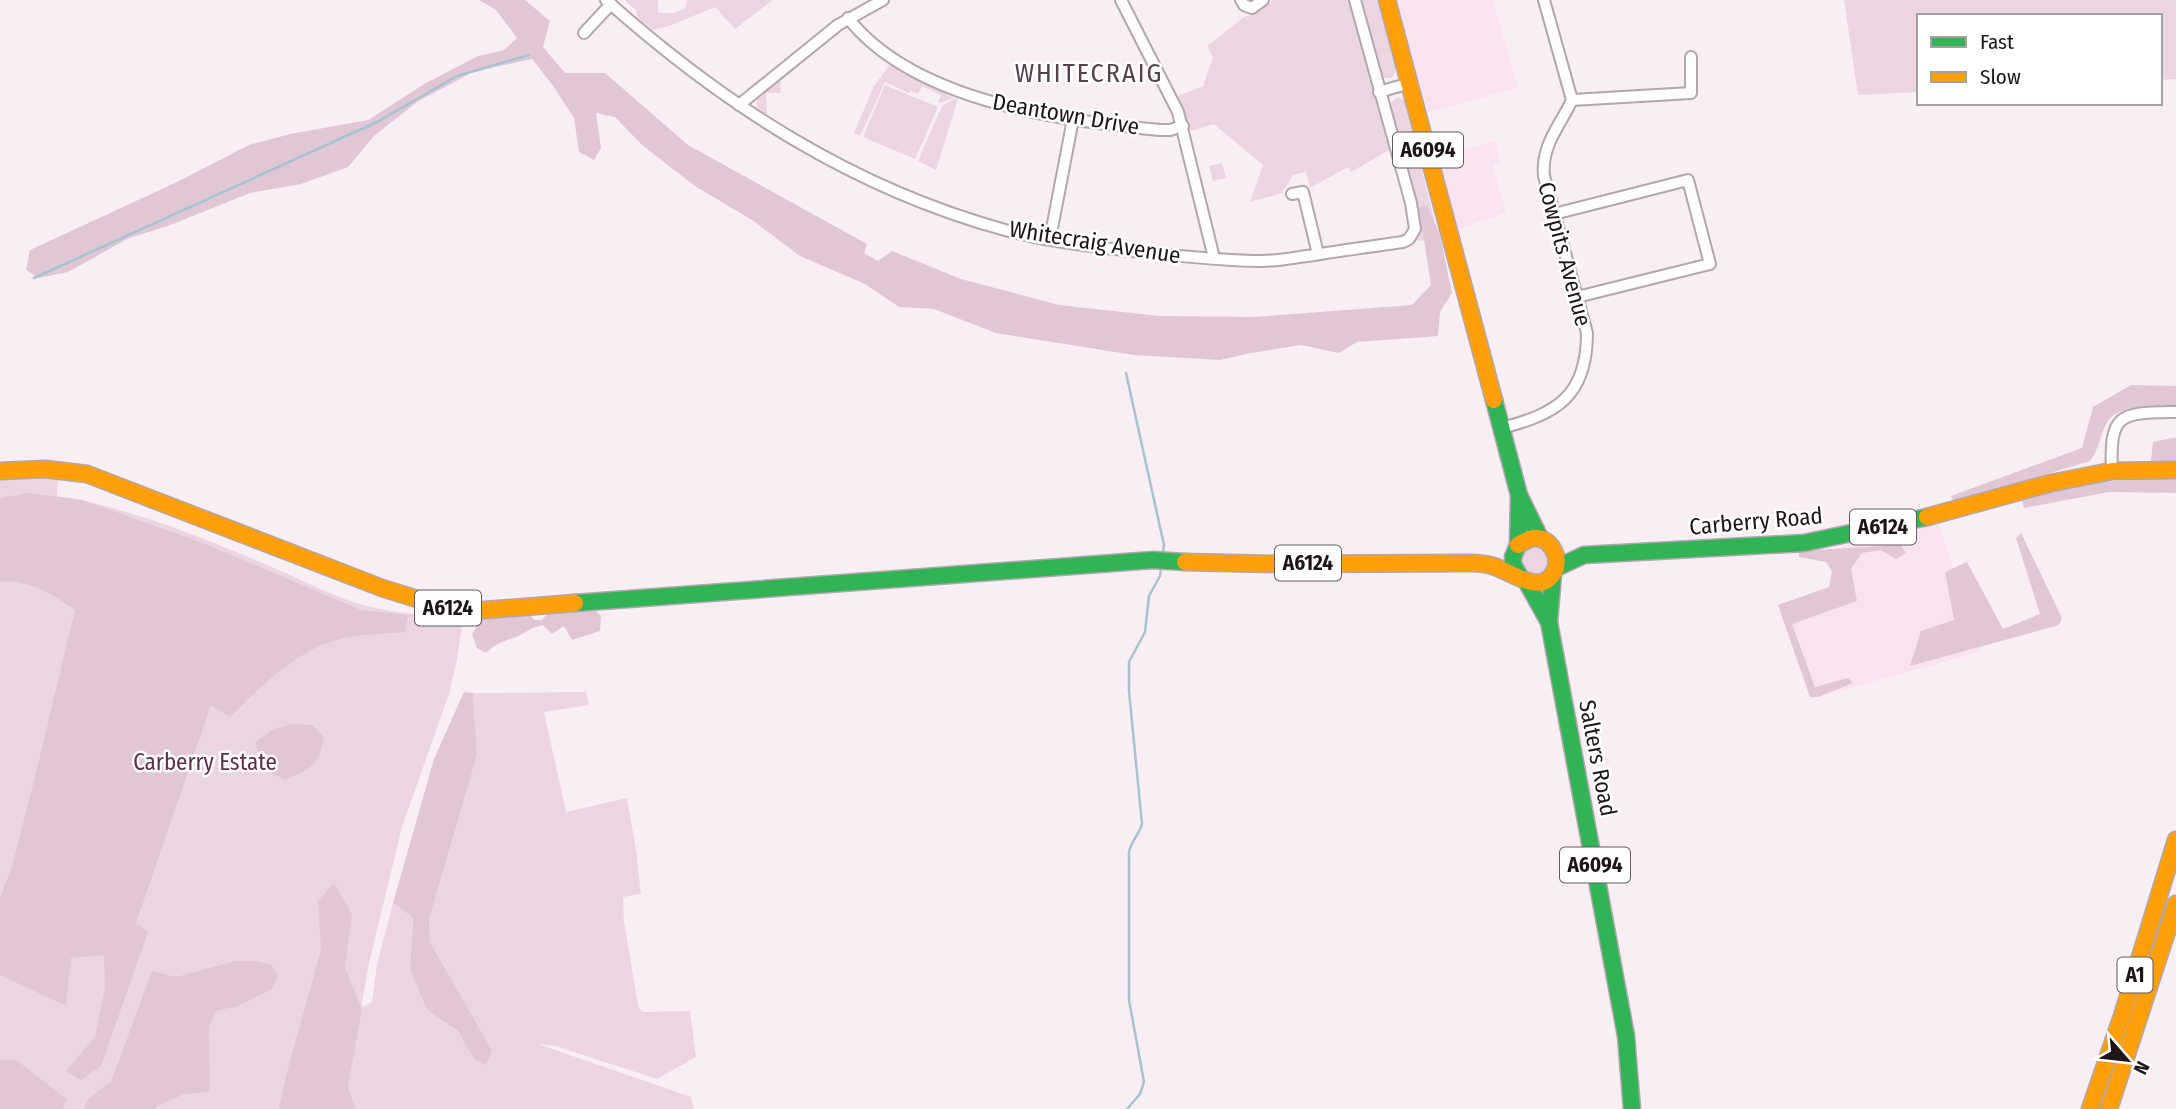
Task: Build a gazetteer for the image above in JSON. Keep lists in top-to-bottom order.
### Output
{
  "streets": {
    "main road": [
      "A6094",
      "Carberry Road",
      "A6124",
      "Salters Road",
      "A1"
    ],
    "street": ["Deantown Drive", "Whitecraig Avenue", "Cowpits Avenue"]
  },
  "crossings": [
    ["A6094", "Cowpits Avenue"],
    ["A6094", "Carberry Road"],
    ["A6094", "A6124"],
    ["A6094", "Salters Road"],
    ["Carberry Road", "A6124"],
    ["Carberry Road", "Salters Road"],
    ["A6124", "Salters Road"]
  ],
  "districts": ["WHITECRAIG"],
  "parks": ["Carberry Estate"],
  "legend": ["Fast", "Slow"],
  "north": "bottom right"
}
